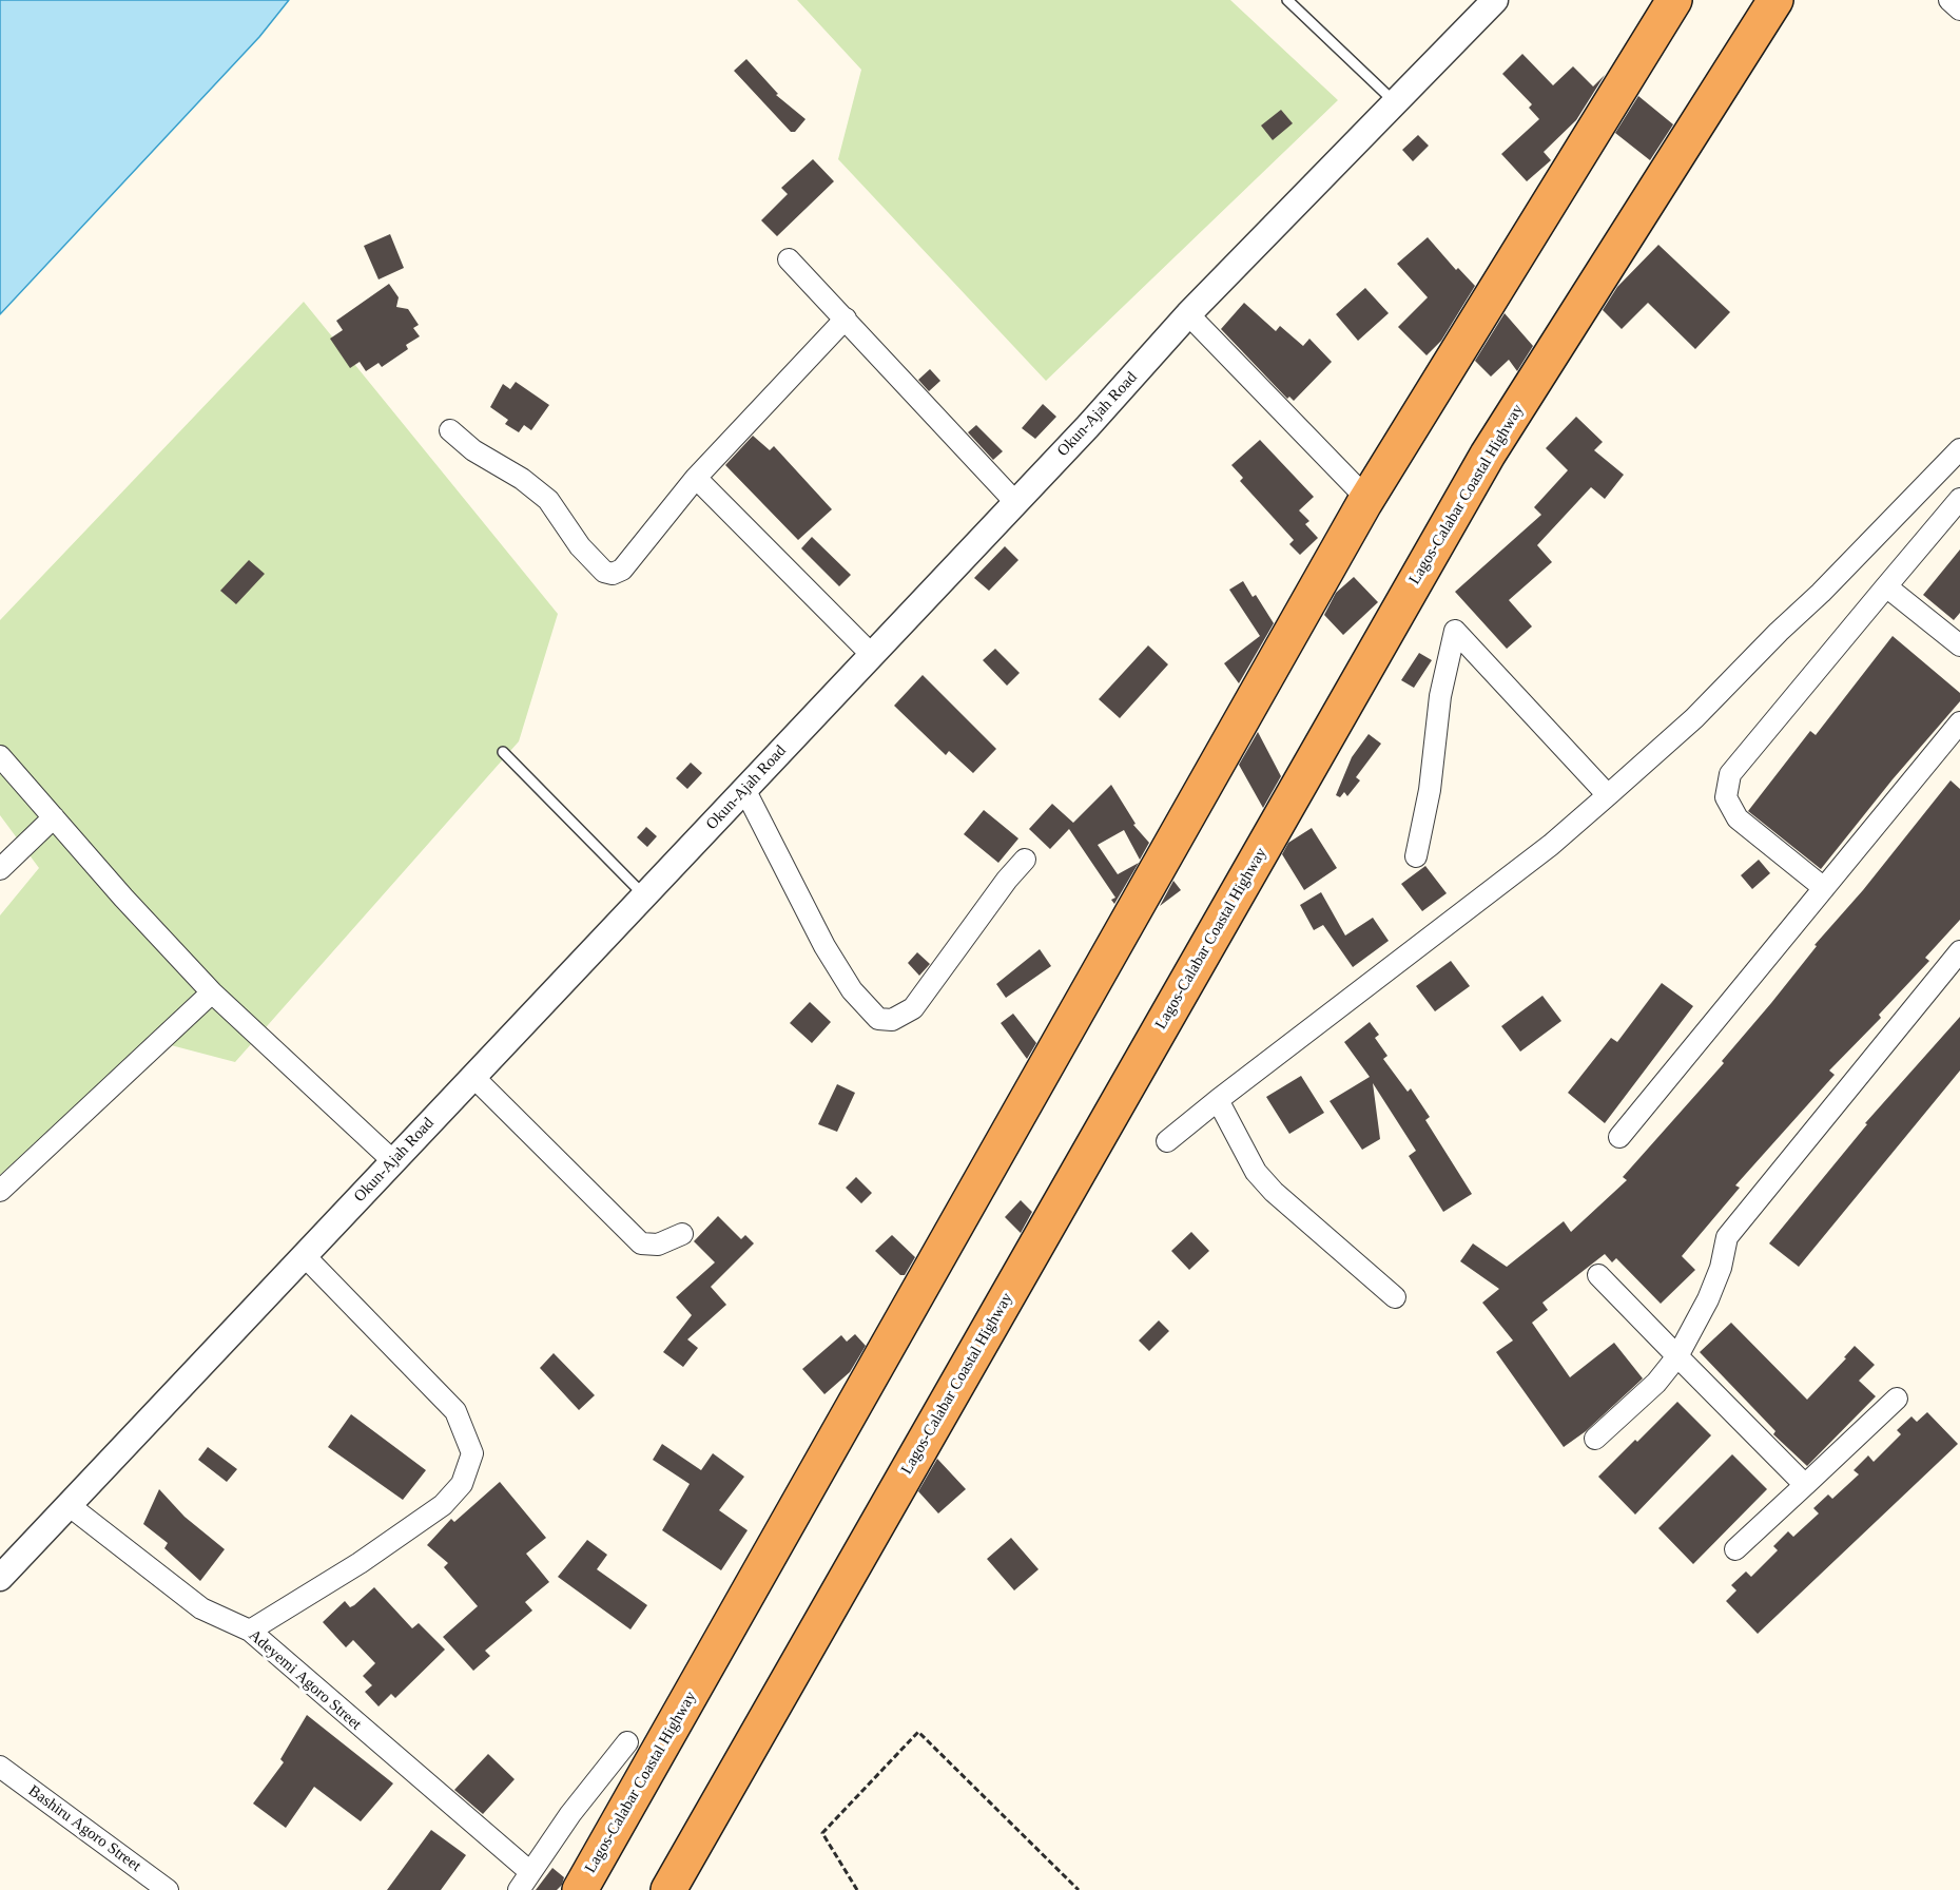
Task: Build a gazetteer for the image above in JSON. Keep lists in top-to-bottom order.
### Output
{
  "streets": {
    "highway": ["Lagos-Calabar Coastal Highway"],
    "street": ["Okun-Ajah Road", "Adeyemi Agoro Street", "Bashiru Agoro Street"]
  },
  "crossings": [
    ["Okun-Ajah Road", "Adeyemi Agoro Street"]
  ]
}
